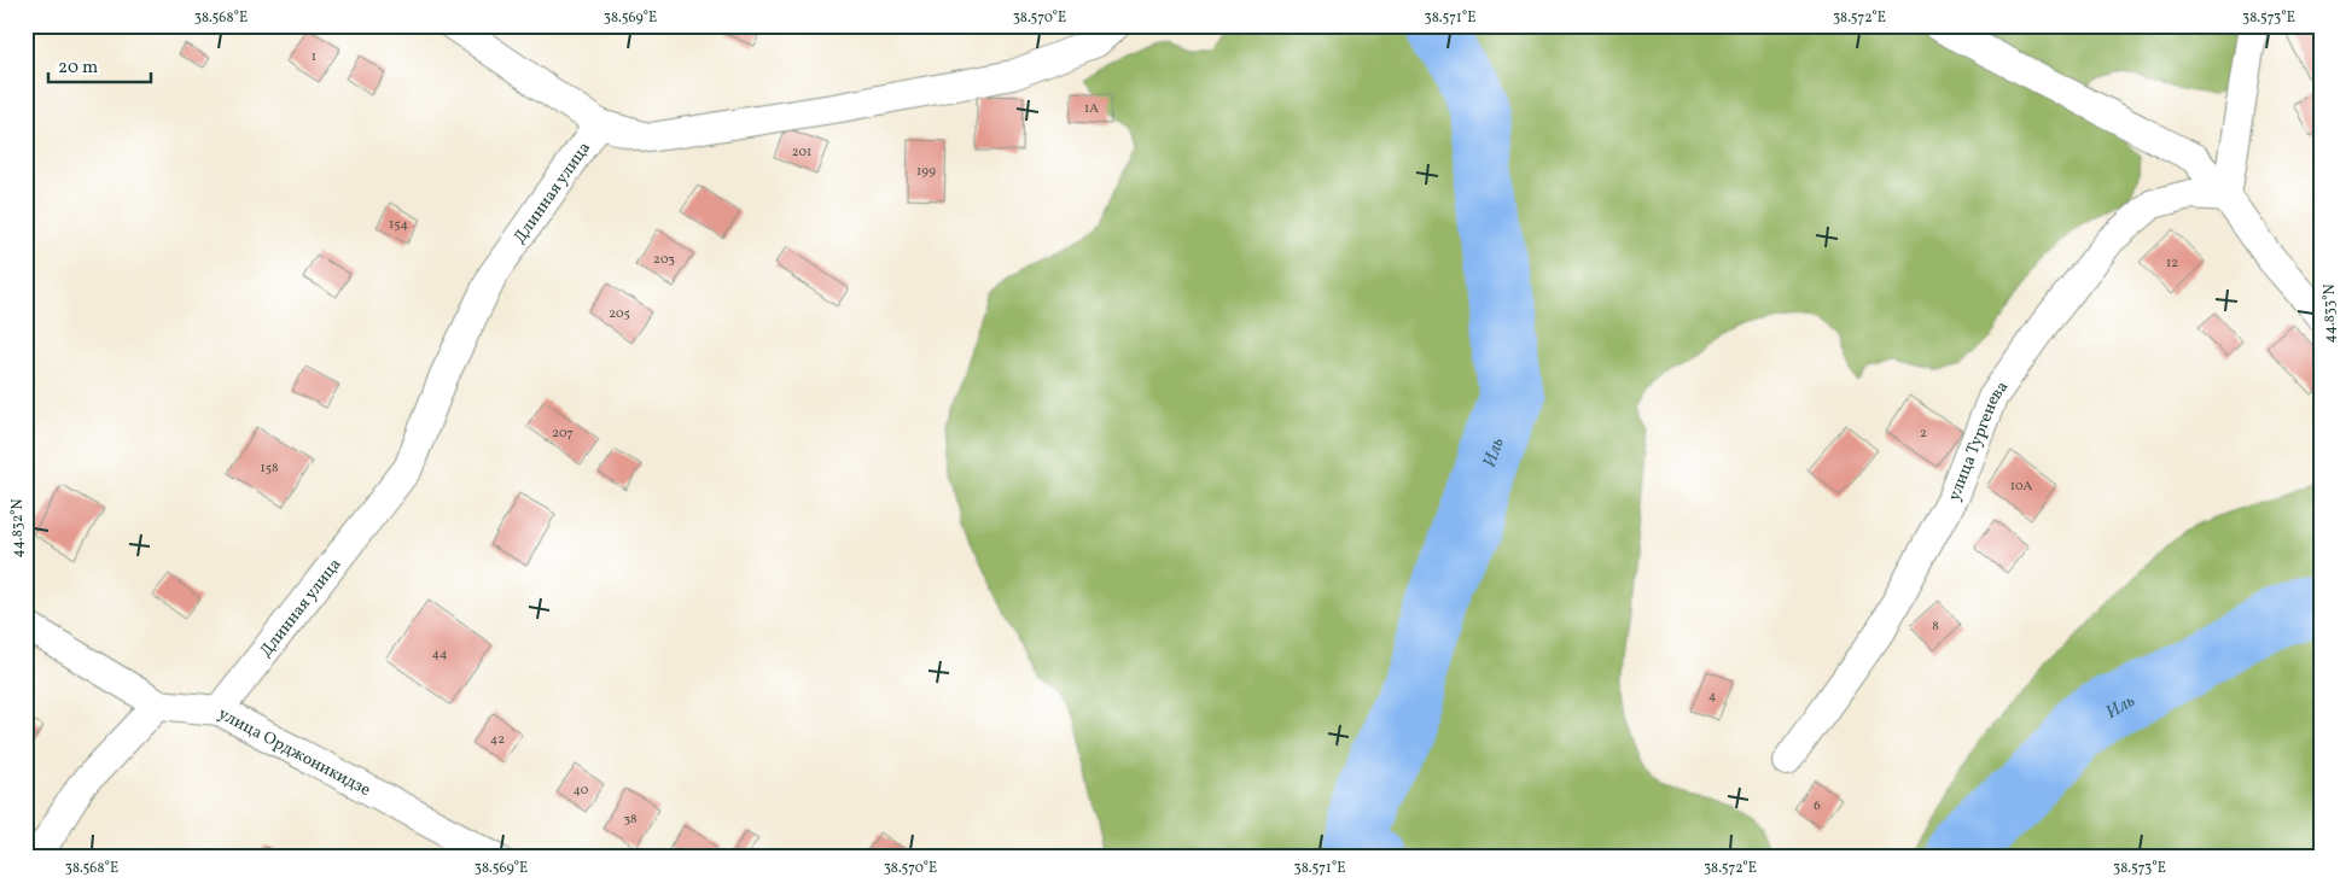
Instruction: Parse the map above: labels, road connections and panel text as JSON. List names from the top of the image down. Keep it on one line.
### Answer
{"streets":{"street":["Длинная улица","улица Тургенева","улица Орджоникидзе"]},"crossings":[["Длинная улица","улица Орджоникидзе"]],"water":["Иль"],"house_numbers":["1","1А","201","199","154","203","12","205","207","2","158","10А","8","44","4","42","40","6","38"],"scale_bar":"20 m","coordinates":["38.568°E","38.569°E","38.570°E","38.571°E","38.572°E","38.573°E","44.833°N","44.832°N"]}
